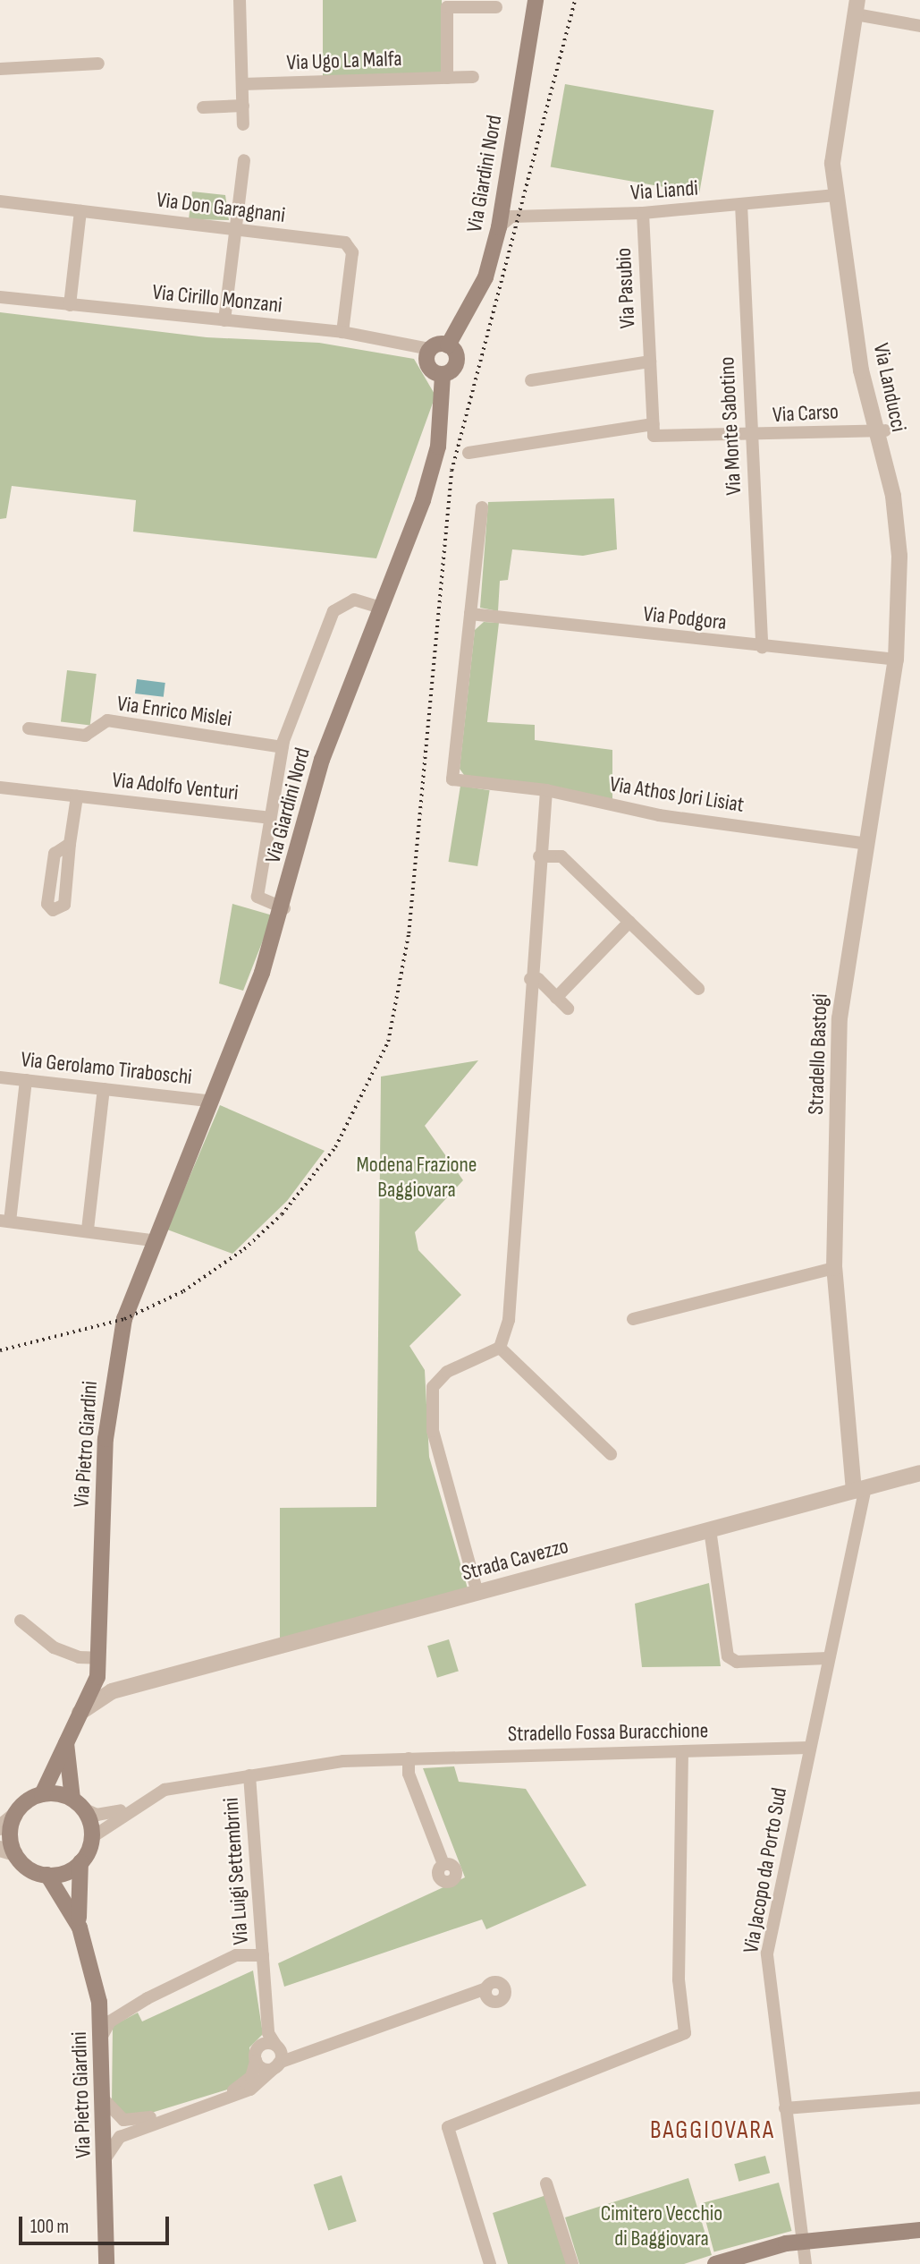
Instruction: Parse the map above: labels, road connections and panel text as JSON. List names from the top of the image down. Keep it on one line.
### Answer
{"streets":{"main road":["Via Giardini Nord","Via Pietro Giardini"],"street":["Via Ugo La Malfa","Via Liandi","Via Don Garagnani","Via Pasubio","Via Cirillo Monzani","Via Landucci","Via Carso","Via Monte Sabotino","Via Podgora","Via Enrico Mislei","Via Adolfo Venturi","Via Athos Jori Lisiat","Stradello Bastogi","Via Gerolamo Tiraboschi","Strada Cavezzo","Stradello Fossa Buracchione","Via Jacopo da Porto Sud","Via Luigi Settembrini"]},"crossings":[["Via Giardini Nord","Via Liandi"],["Via Giardini Nord","Via Gerolamo Tiraboschi"],["Via Giardini Nord","Via Pietro Giardini"],["Via Liandi","Via Pasubio"],["Via Liandi","Via Landucci"],["Via Liandi","Via Monte Sabotino"],["Via Don Garagnani","Via Cirillo Monzani"],["Via Pasubio","Via Carso"],["Via Landucci","Via Carso"],["Via Landucci","Via Podgora"],["Via Landucci","Via Athos Jori Lisiat"],["Via Landucci","Stradello Bastogi"],["Via Carso","Via Monte Sabotino"],["Via Monte Sabotino","Via Podgora"],["Via Podgora","Via Athos Jori Lisiat"],["Via Athos Jori Lisiat","Stradello Bastogi"],["Stradello Bastogi","Strada Cavezzo"],["Stradello Bastogi","Via Jacopo da Porto Sud"],["Via Pietro Giardini","Strada Cavezzo"],["Strada Cavezzo","Via Jacopo da Porto Sud"],["Stradello Fossa Buracchione","Via Jacopo da Porto Sud"],["Stradello Fossa Buracchione","Via Luigi Settembrini"]],"districts":["BAGGIOVARA"],"parks":["Modena Frazione Baggiovara","Cimitero Vecchio di Baggiovara"],"scale_bar":"100 m"}
